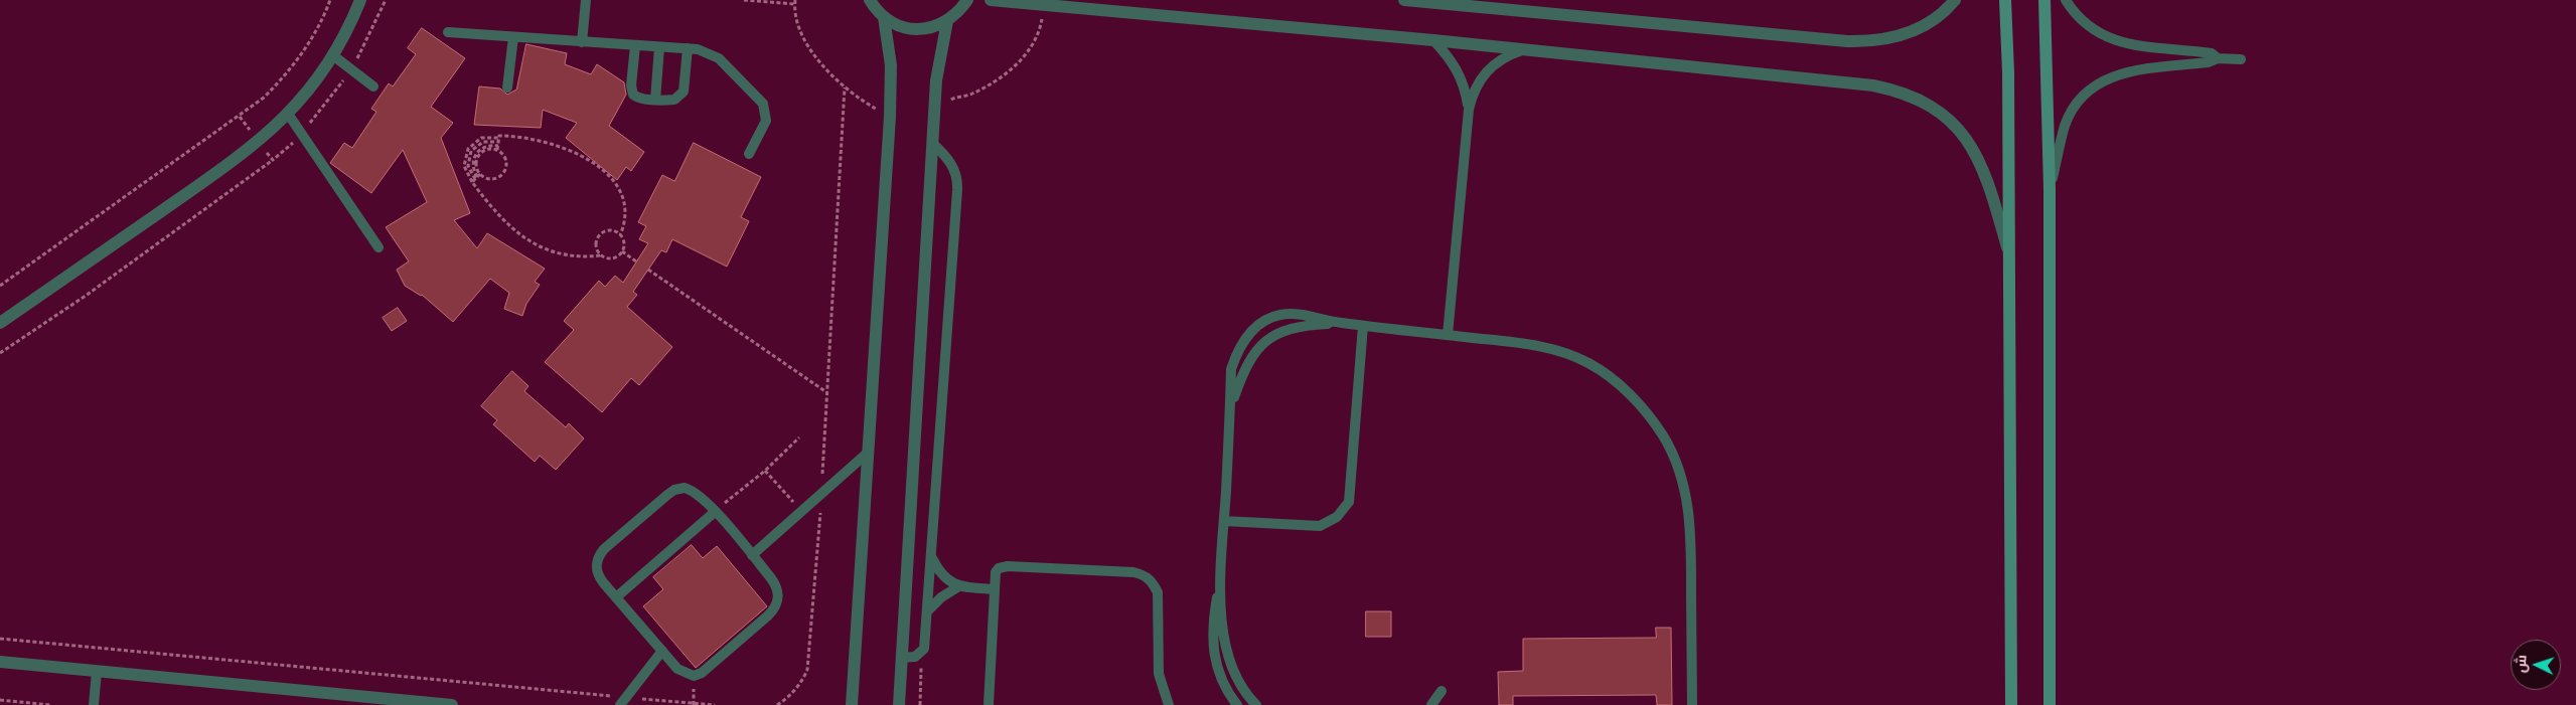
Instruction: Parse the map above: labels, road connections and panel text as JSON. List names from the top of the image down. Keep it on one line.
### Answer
{"north":"left"}
